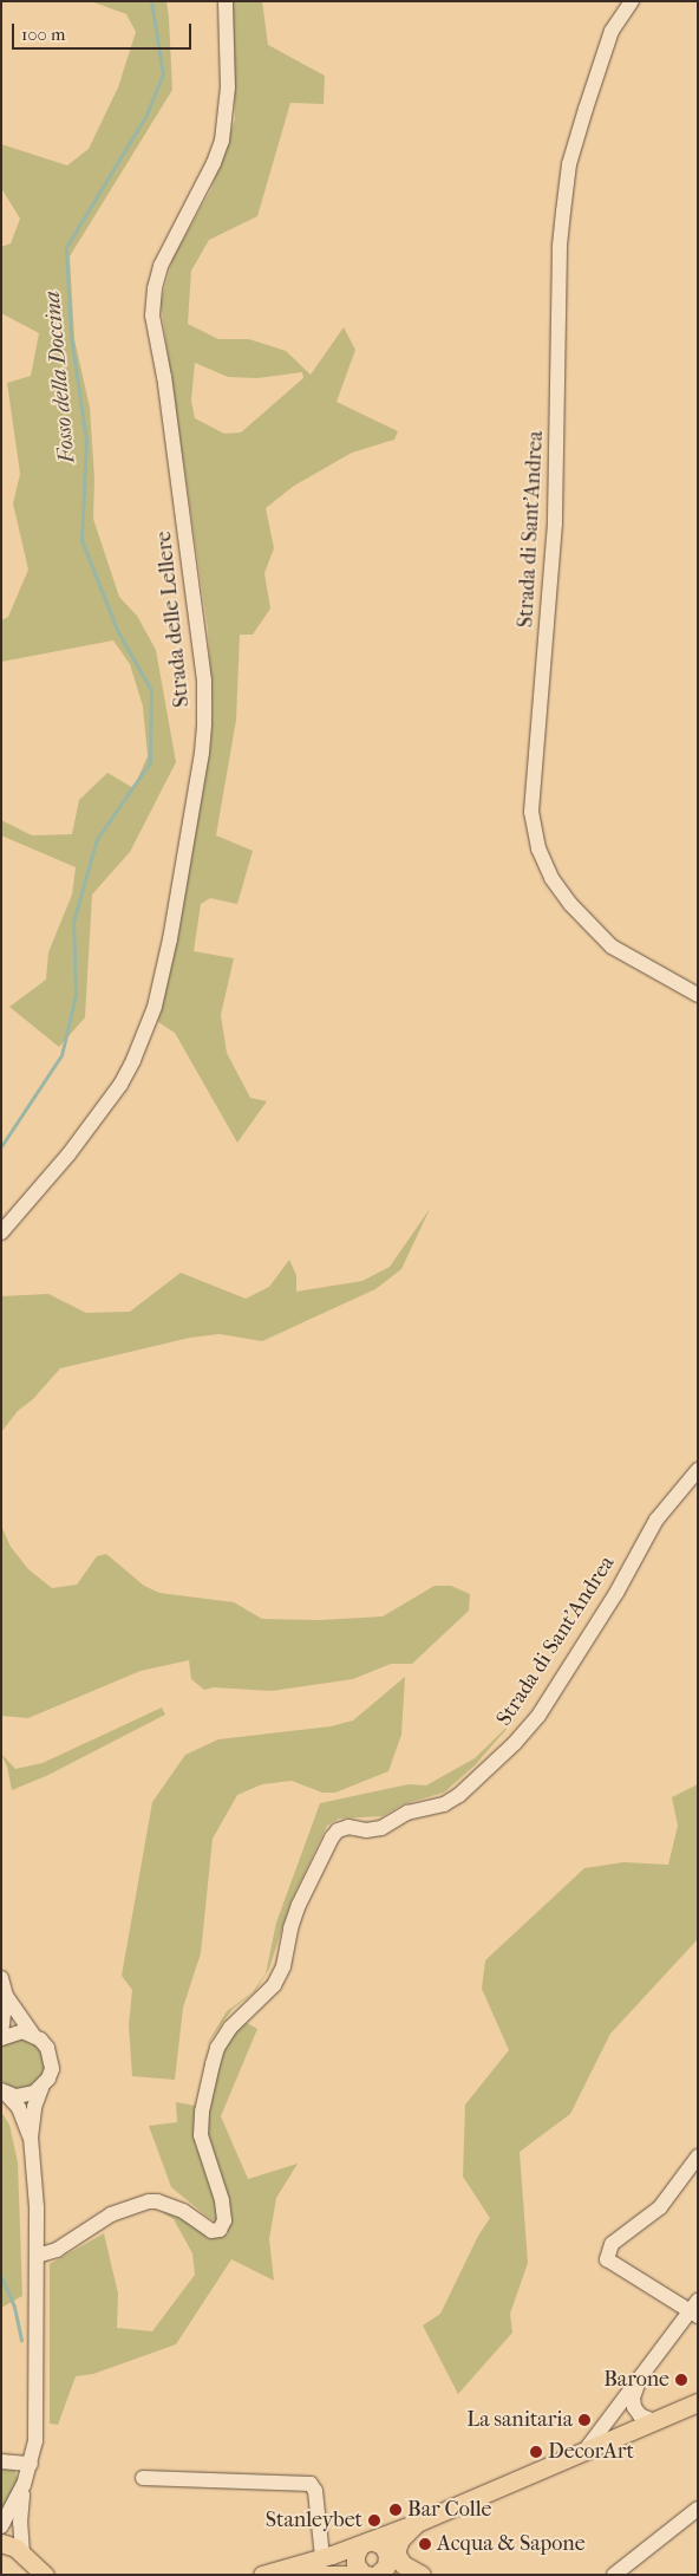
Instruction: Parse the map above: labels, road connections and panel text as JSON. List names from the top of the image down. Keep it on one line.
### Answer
{"streets":{"street":["Strada di Sant'Andrea","Strada delle Lellere"]},"water":["Fosso della Doccina"],"places":["Barone","La sanitaria","DecorArt","Bar Colle","Stanleybet","Acqua & Sapone"],"scale_bar":"100 m"}
